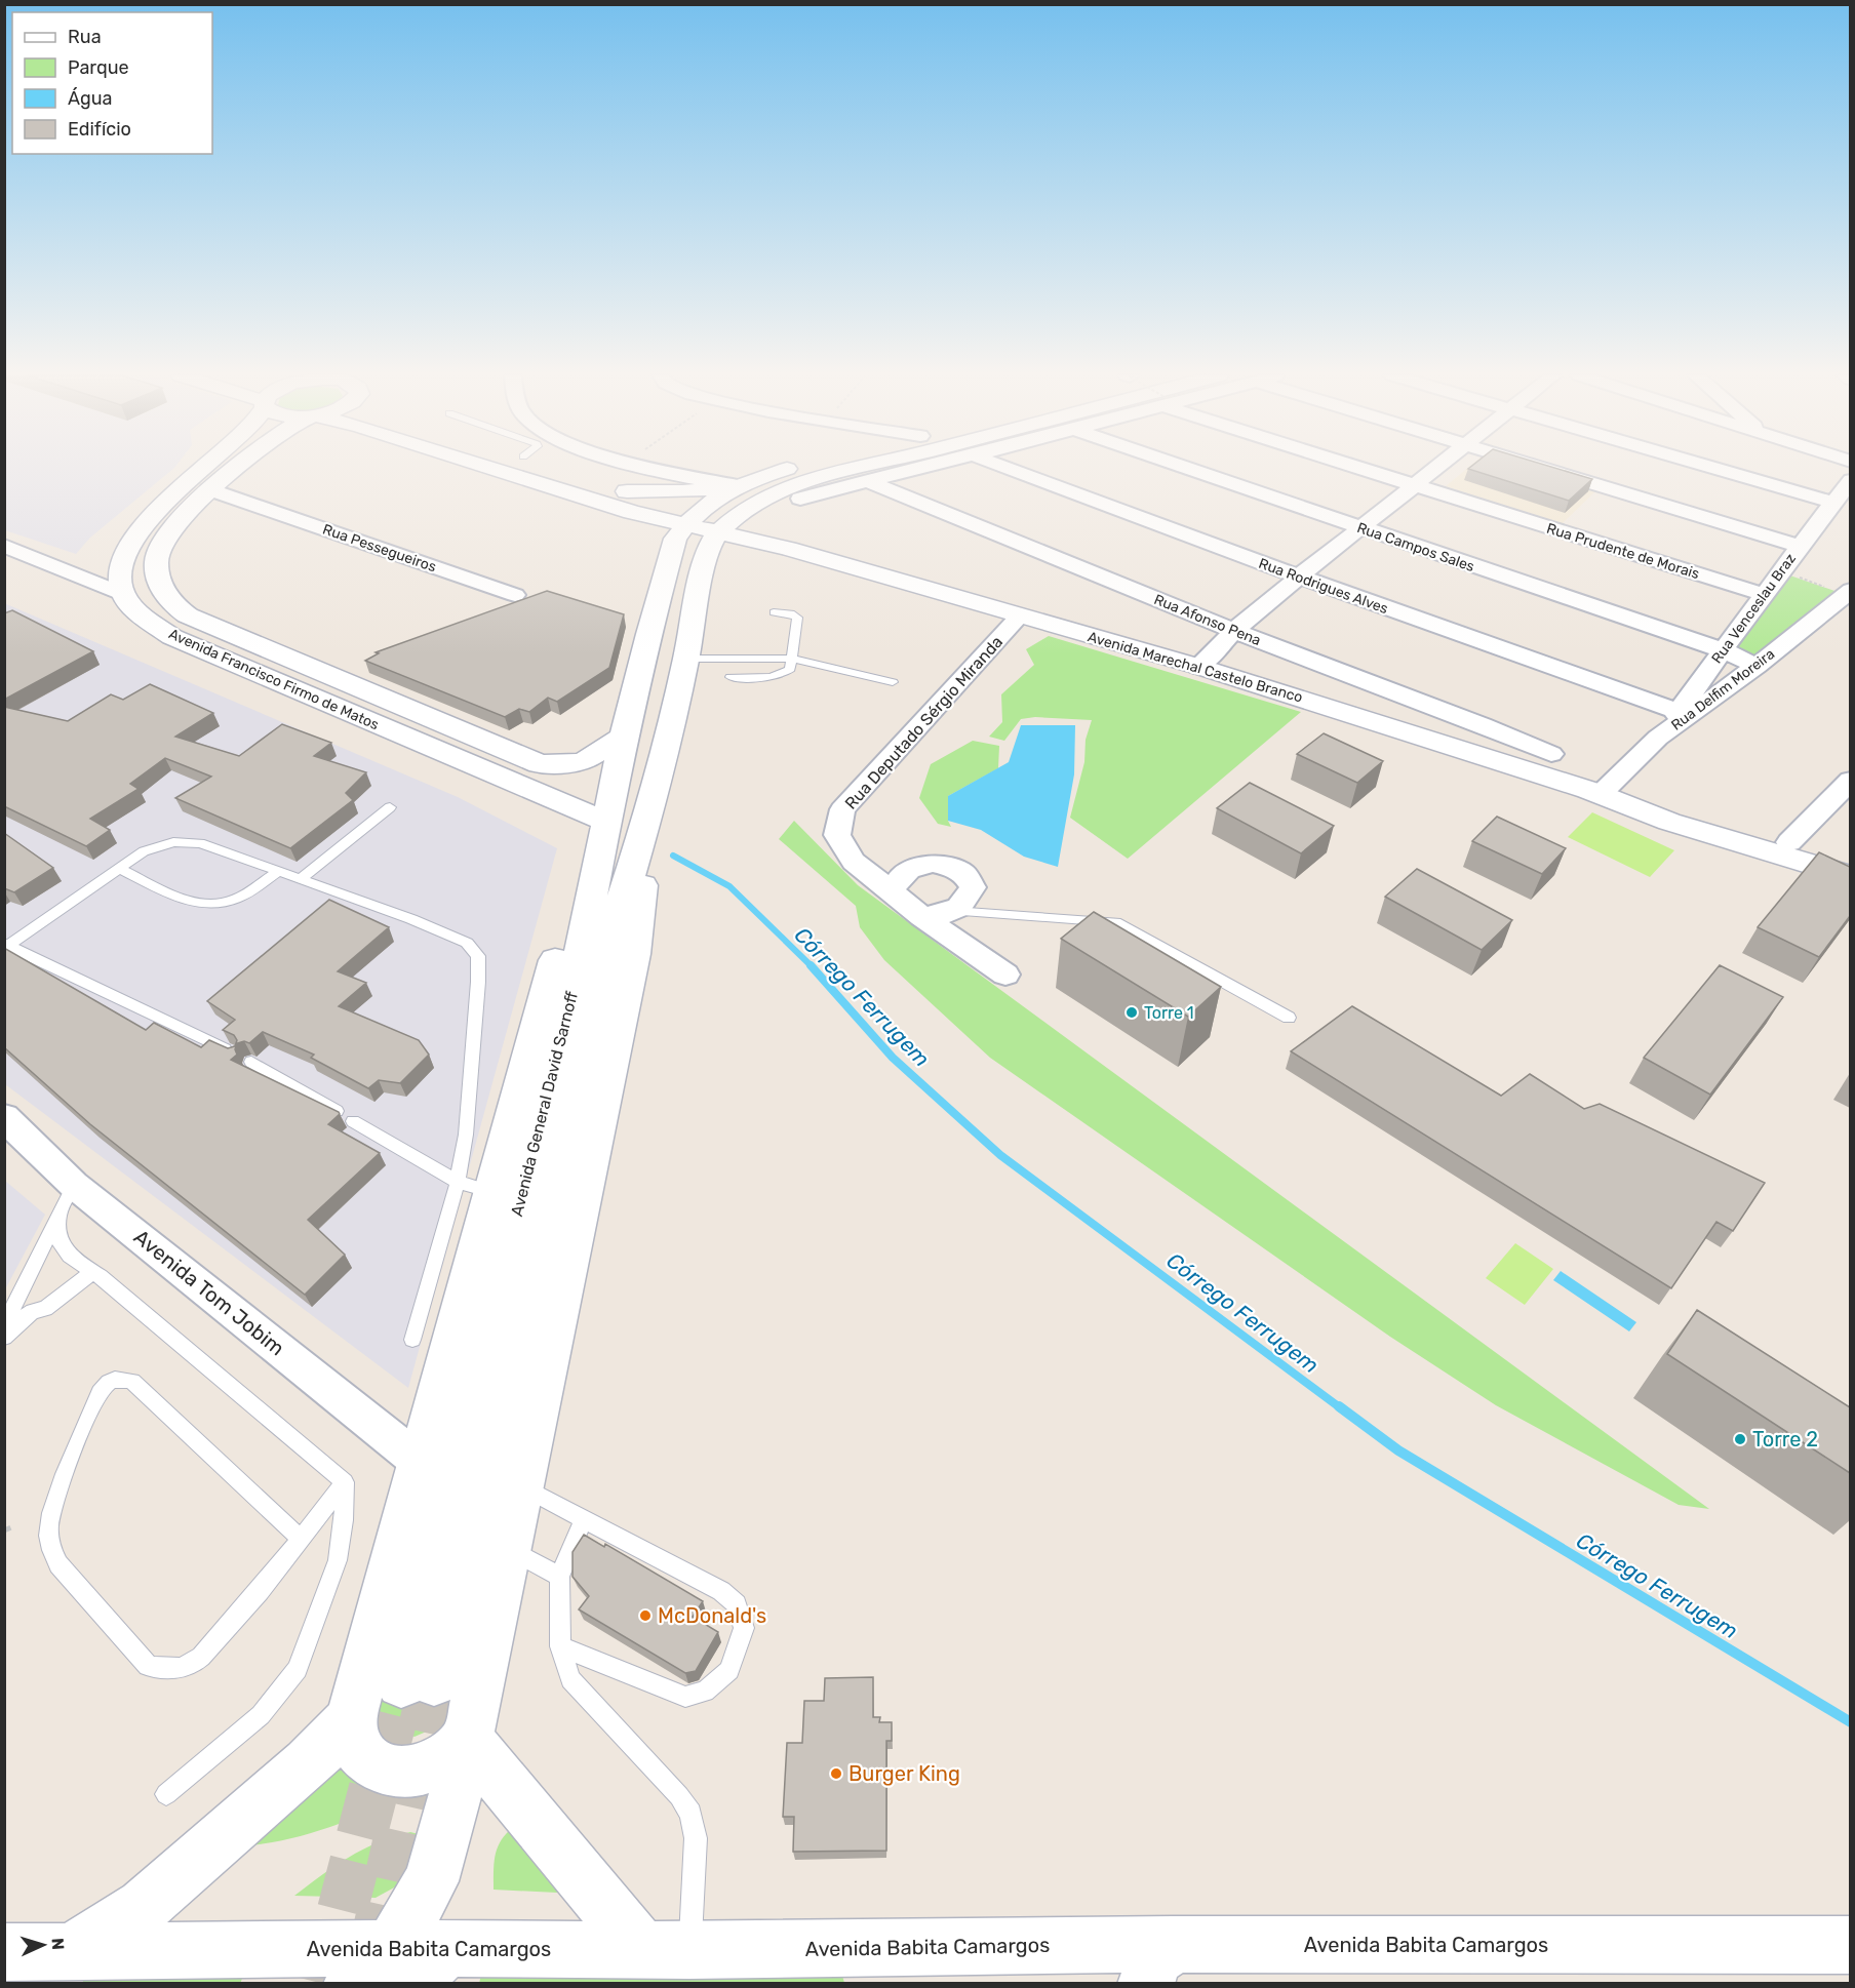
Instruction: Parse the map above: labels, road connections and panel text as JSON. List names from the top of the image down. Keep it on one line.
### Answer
{"streets":{"main road":["Avenida Marechal Castelo Branco","Avenida Francisco Firmo de Matos","Avenida General David Sarnoff","Avenida Babita Camargos"],"street":["Rua Campos Sales","Rua Pessegueiros","Rua Prudente de Morais","Rua Rodrigues Alves","Rua Venceslau Braz","Rua Afonso Pena","Rua Delfim Moreira","Rua Deputado Sérgio Miranda","Avenida Tom Jobim"]},"crossings":[["Rua Campos Sales","Rua Venceslau Braz"],["Rua Campos Sales","Rua Delfim Moreira"],["Rua Pessegueiros","Avenida Francisco Firmo de Matos"],["Rua Prudente de Morais","Rua Venceslau Braz"],["Rua Rodrigues Alves","Rua Venceslau Braz"],["Rua Venceslau Braz","Rua Delfim Moreira"],["Avenida Marechal Castelo Branco","Rua Delfim Moreira"],["Avenida Marechal Castelo Branco","Rua Deputado Sérgio Miranda"],["Avenida Marechal Castelo Branco","Avenida General David Sarnoff"],["Avenida Francisco Firmo de Matos","Avenida General David Sarnoff"]],"water":["Córrego Ferrugem"],"places":["Torre 1","Torre 2","McDonald's","Burger King"],"legend":["Rua","Parque","Água","Edifício"],"north":"right"}
